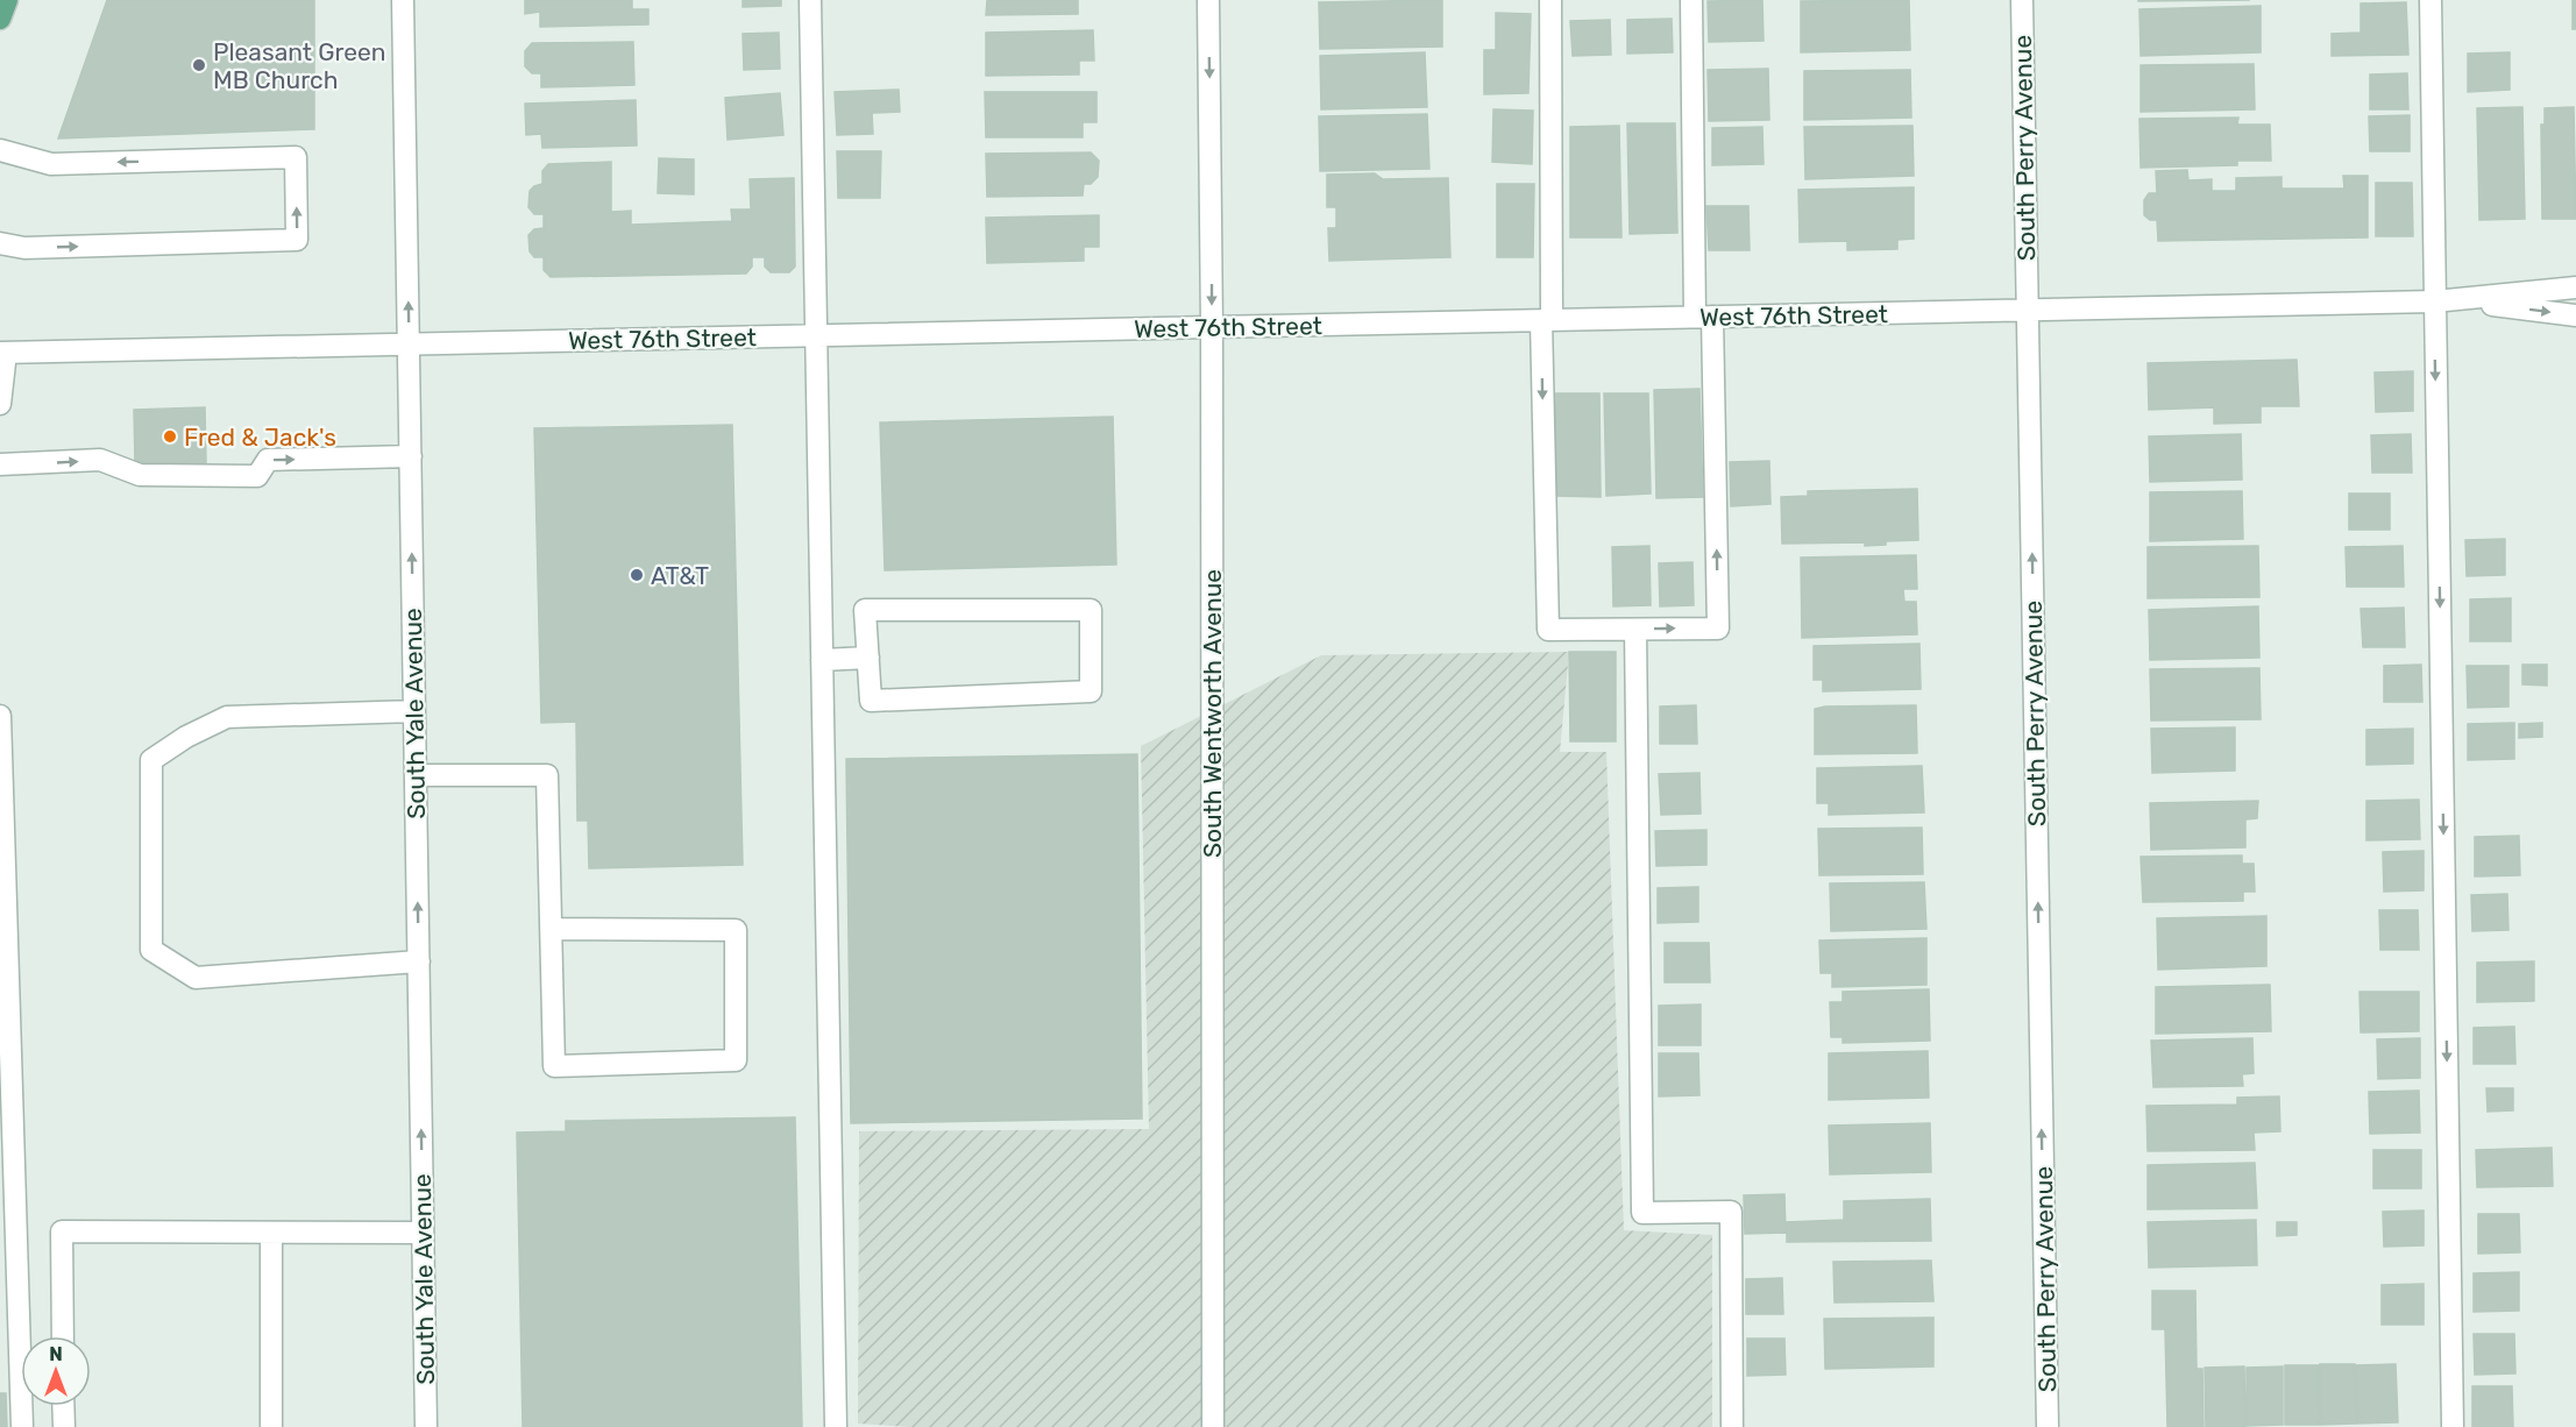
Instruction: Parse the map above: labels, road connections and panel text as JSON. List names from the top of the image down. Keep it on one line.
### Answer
{"streets":{"street":["South Perry Avenue","West 76th Street","South Yale Avenue","South Wentworth Avenue"]},"crossings":[["South Perry Avenue","West 76th Street"],["West 76th Street","South Yale Avenue"],["West 76th Street","South Wentworth Avenue"]],"one_way":["South Perry Avenue","South Yale Avenue"],"places":["Pleasant Green MB Church","Fred & Jack's","AT&T"],"north":"top"}
